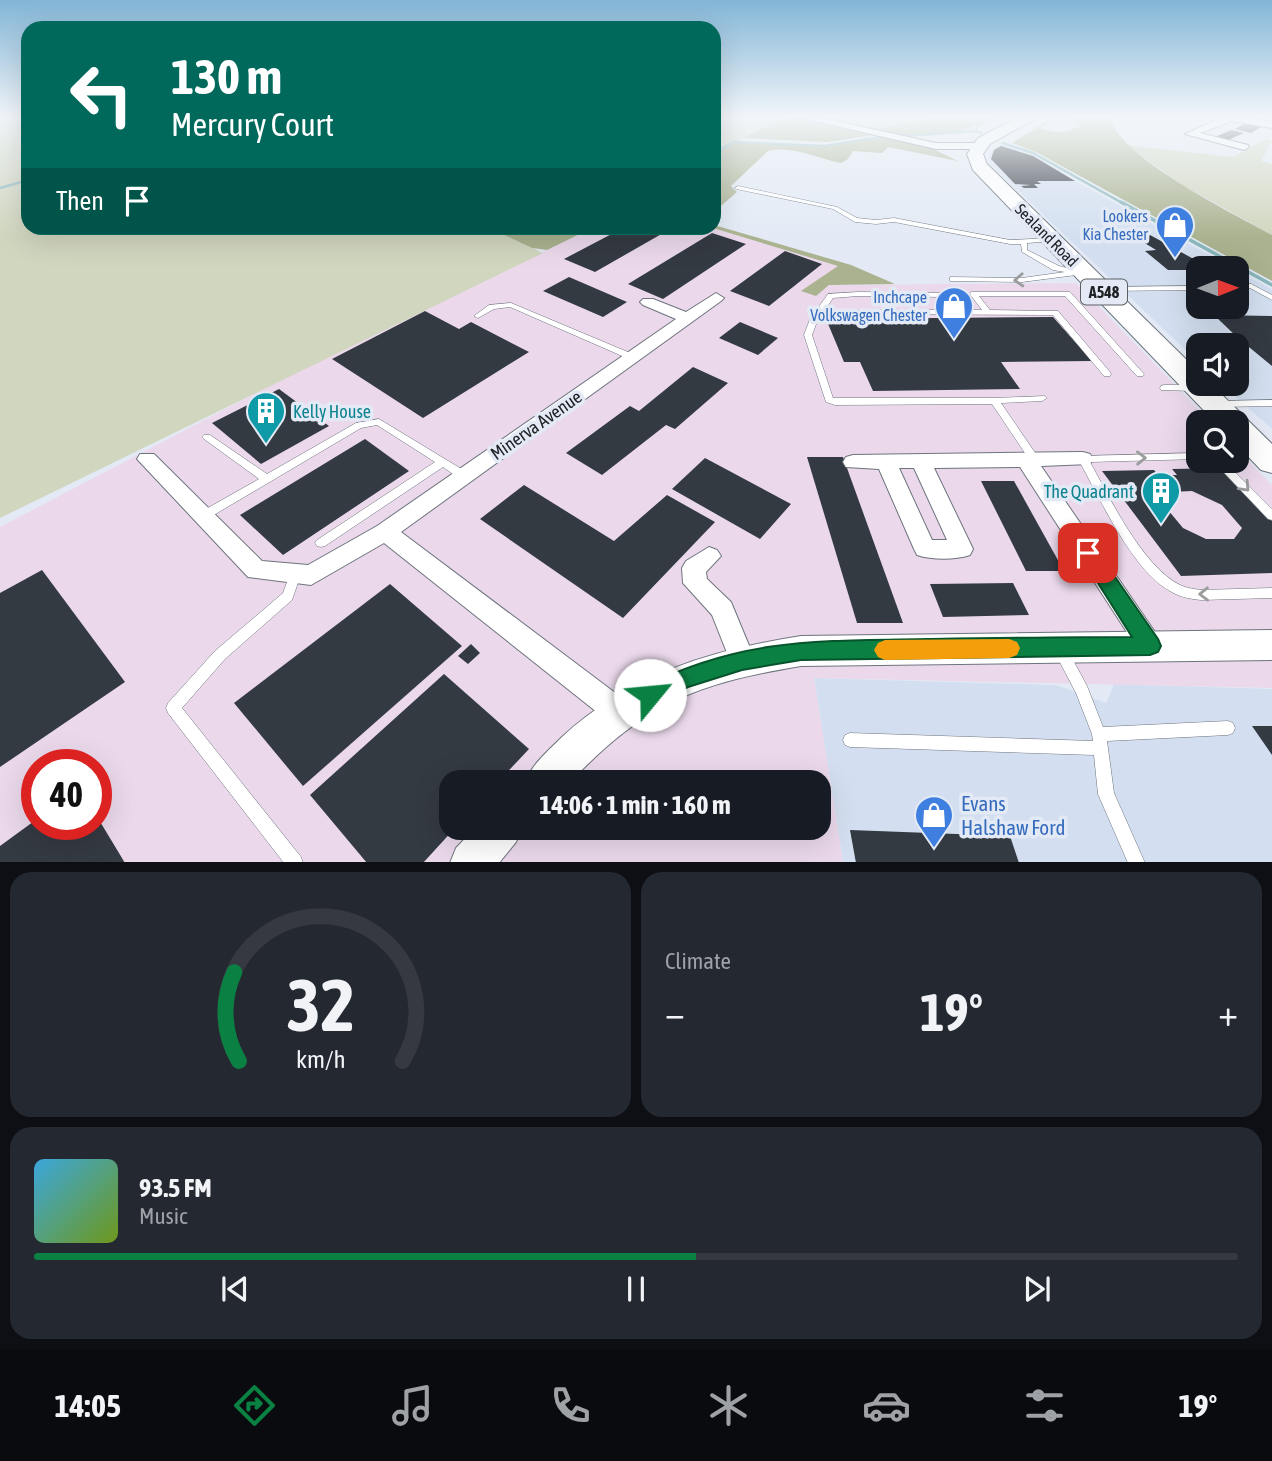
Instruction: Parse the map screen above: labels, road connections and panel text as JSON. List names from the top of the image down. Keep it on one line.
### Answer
{"streets":{"main road":["Sealand Road","A548"],"street":["Minerva Avenue"]},"places":{"shop":["Lookers Kia Chester","Inchcape Volkswagen Chester","Evans Halshaw Ford"],"building":["Kelly House","The Quadrant"]},"north":"right","page":{"turn":["130 m","Mercury Court"],"then":"Then","limit":"40","trip":"14:06 · 1 min · 160 m","tile":"Climate","heat":["−","19°","+"],"song":["93.5 FM","Music"],"tabs":["14:05","19°"],"gauge":["32","km/h"]}}
